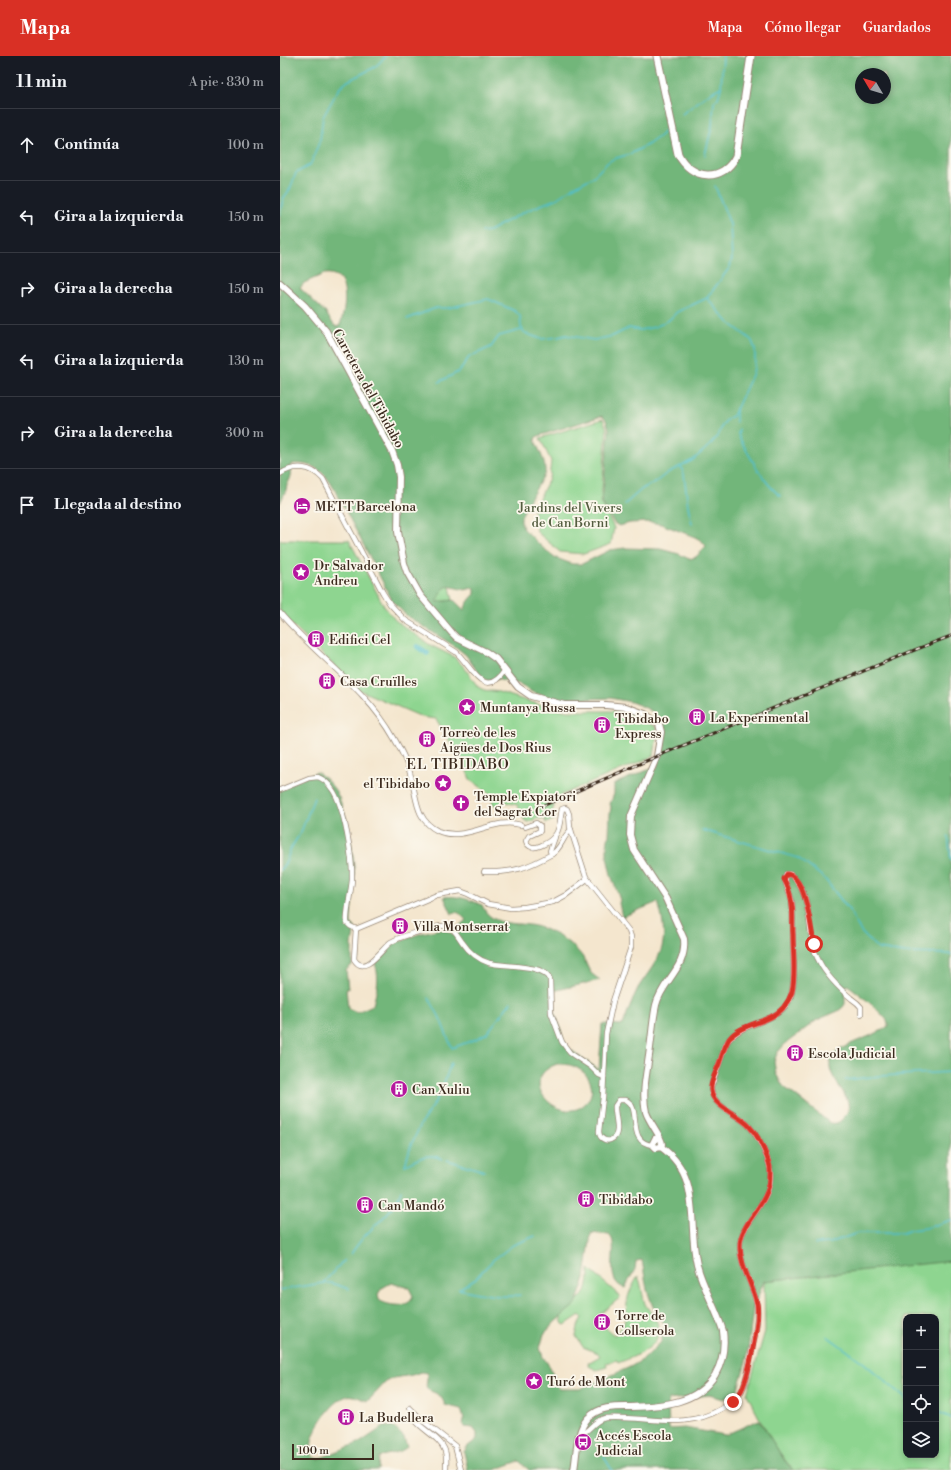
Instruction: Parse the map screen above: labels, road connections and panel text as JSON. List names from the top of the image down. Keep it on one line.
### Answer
{"streets":{"street":["Carretera del Tibidabo"]},"districts":["EL TIBIDABO"],"parks":["Jardins del Vivers de Can Borni"],"places":{"hotel":["METT Barcelona"],"place":["Dr Salvador Andreu","Muntanya Russa","el Tibidabo","Turó de Mont"],"building":["Edifici Cel","Casa Cruïlles","La Experimental","Tibidabo Express","Torreò de les Aigües de Dos Rius","Villa Montserrat","Escola Judicial","Can Xuliu","Tibidabo","Can Mandó","Torre de Collserola","La Budellera"],"church":["Temple Expiatori del Sagrat Cor"],"bus stop":["Accés Escola Judicial"]},"scale_bar":"100 m","north":"top left","page":{"header":"Mapa","nav":["Mapa","Cómo llegar","Guardados"],"heading":["11 min","A pie · 830 m"],"list":[["Continúa","100 m"],["Gira a la izquierda","150 m"],["Gira a la derecha","150 m"],["Gira a la izquierda","130 m"],["Gira a la derecha","300 m"],"Llegada al destino"],"map_buttons":["+","−"],"scale":"100 m"}}
